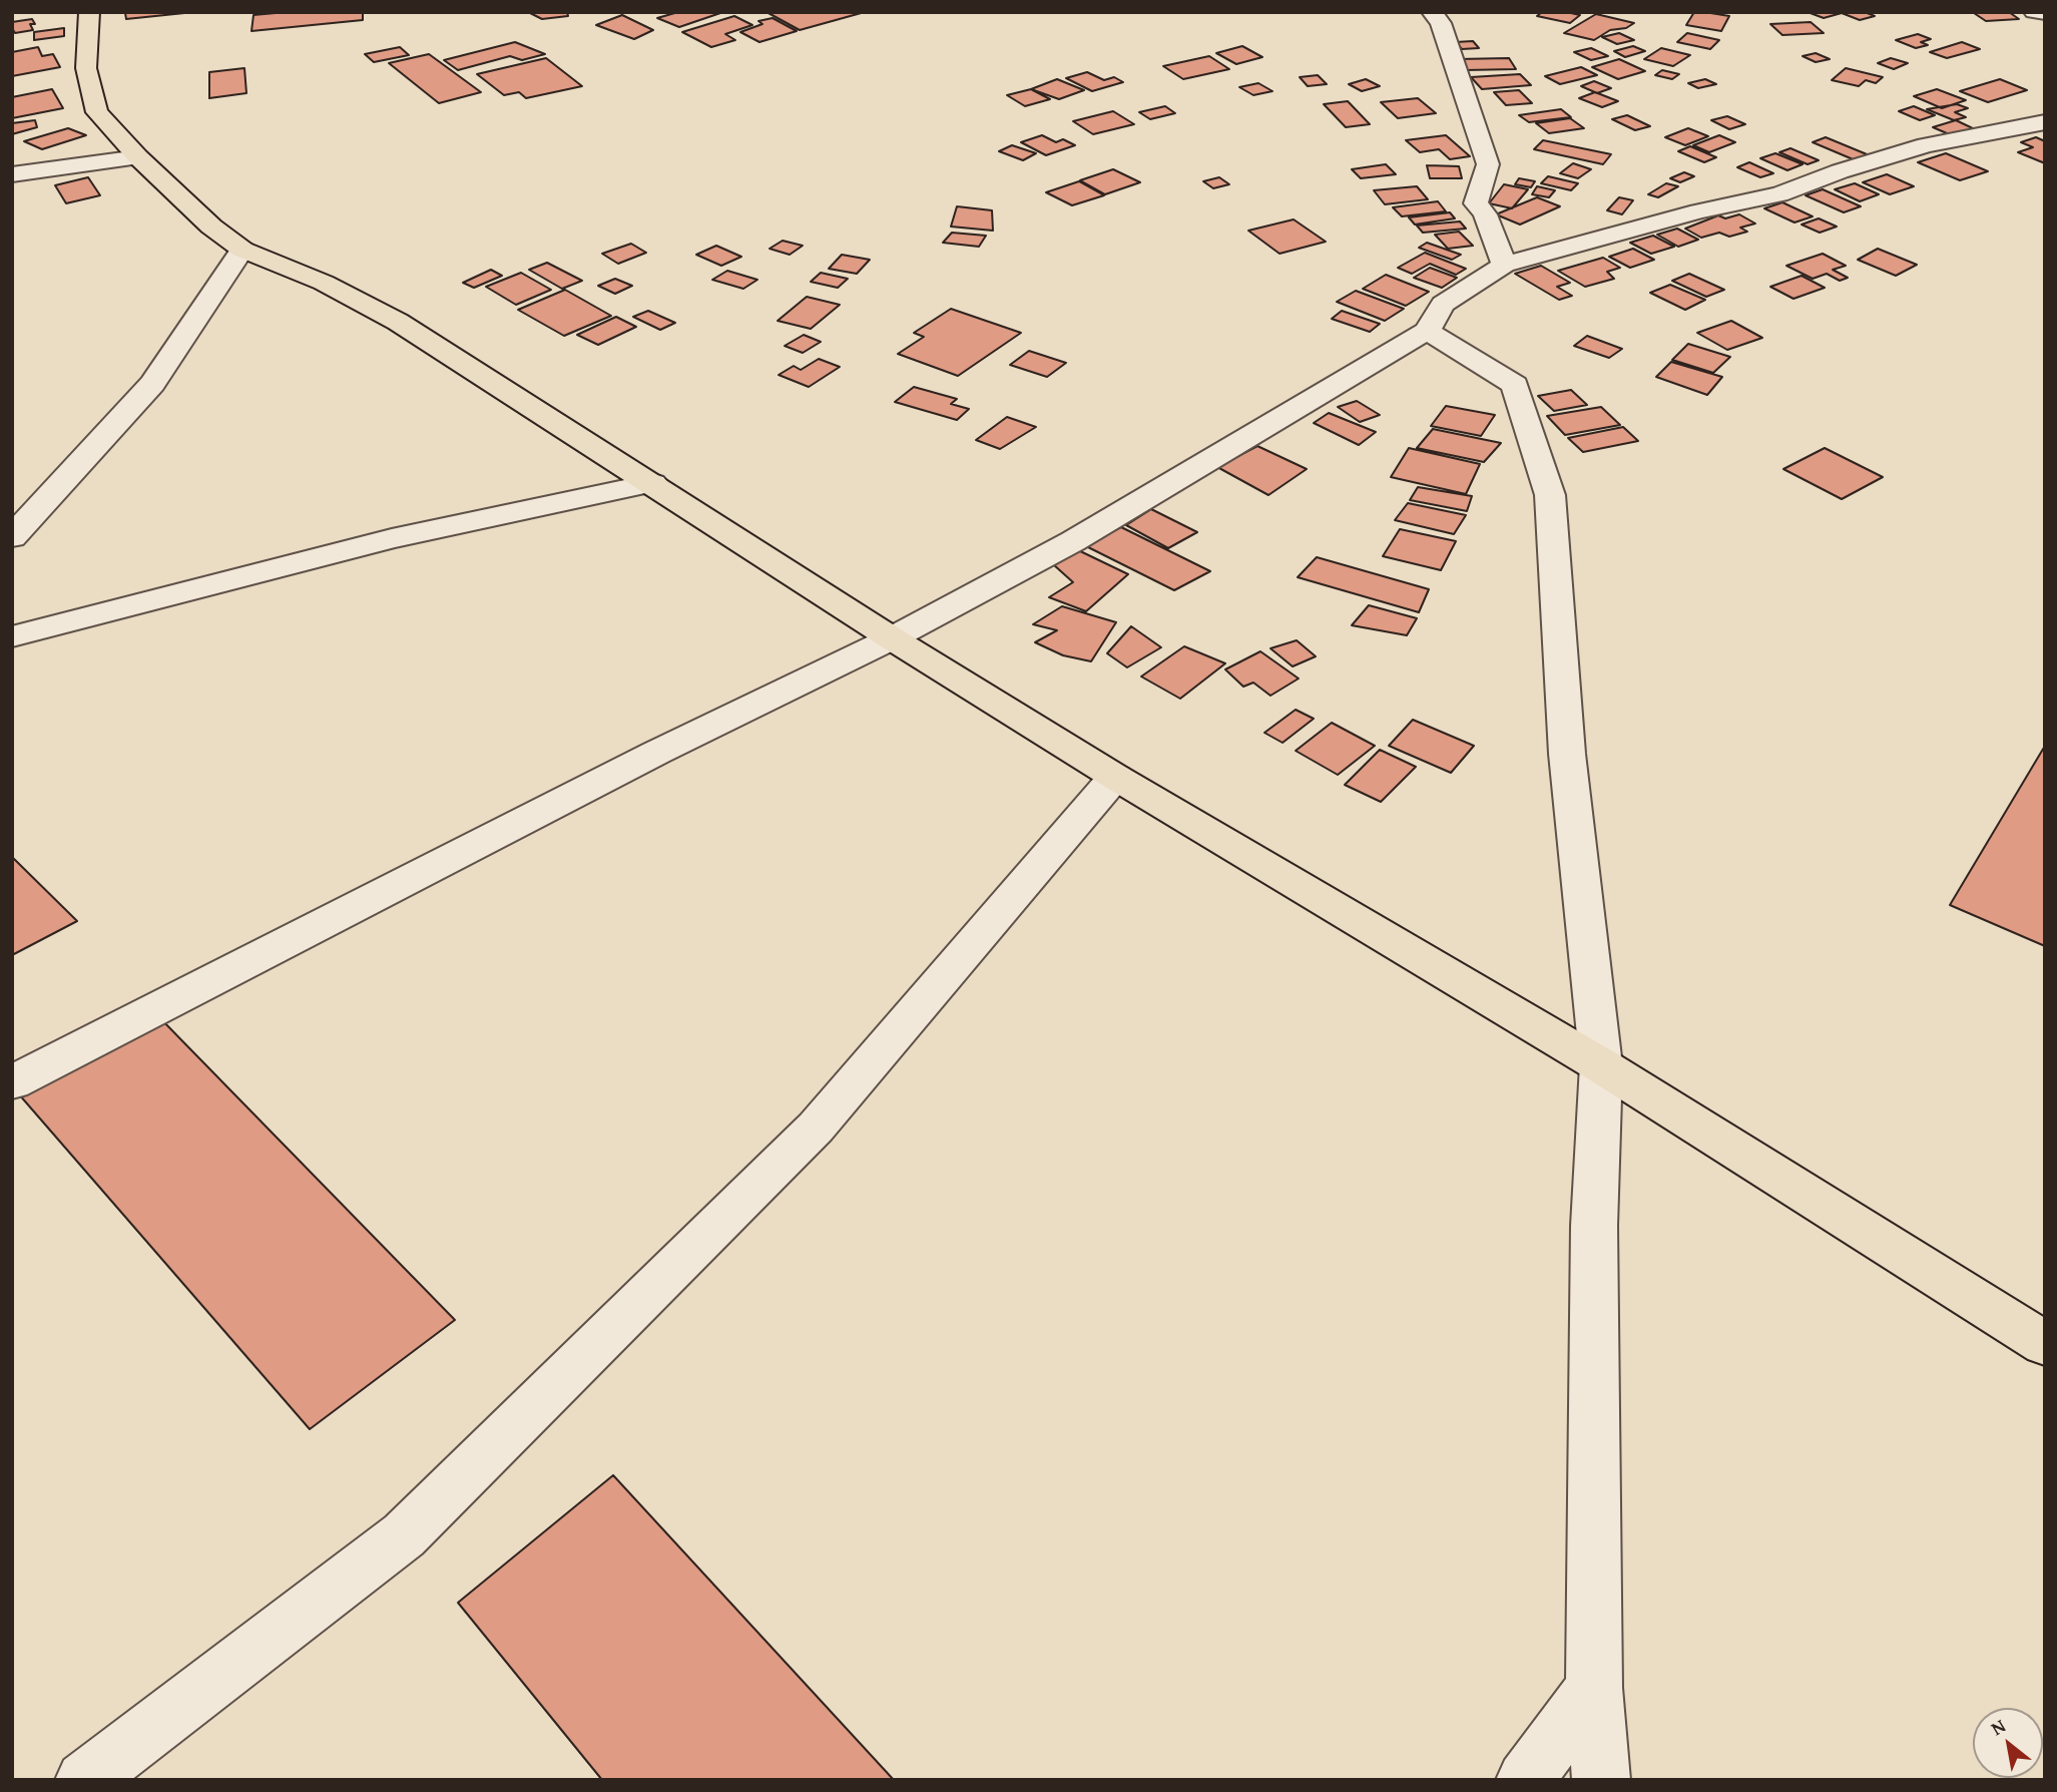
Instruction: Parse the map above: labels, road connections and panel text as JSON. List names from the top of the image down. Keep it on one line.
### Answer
{"north":"top left"}
